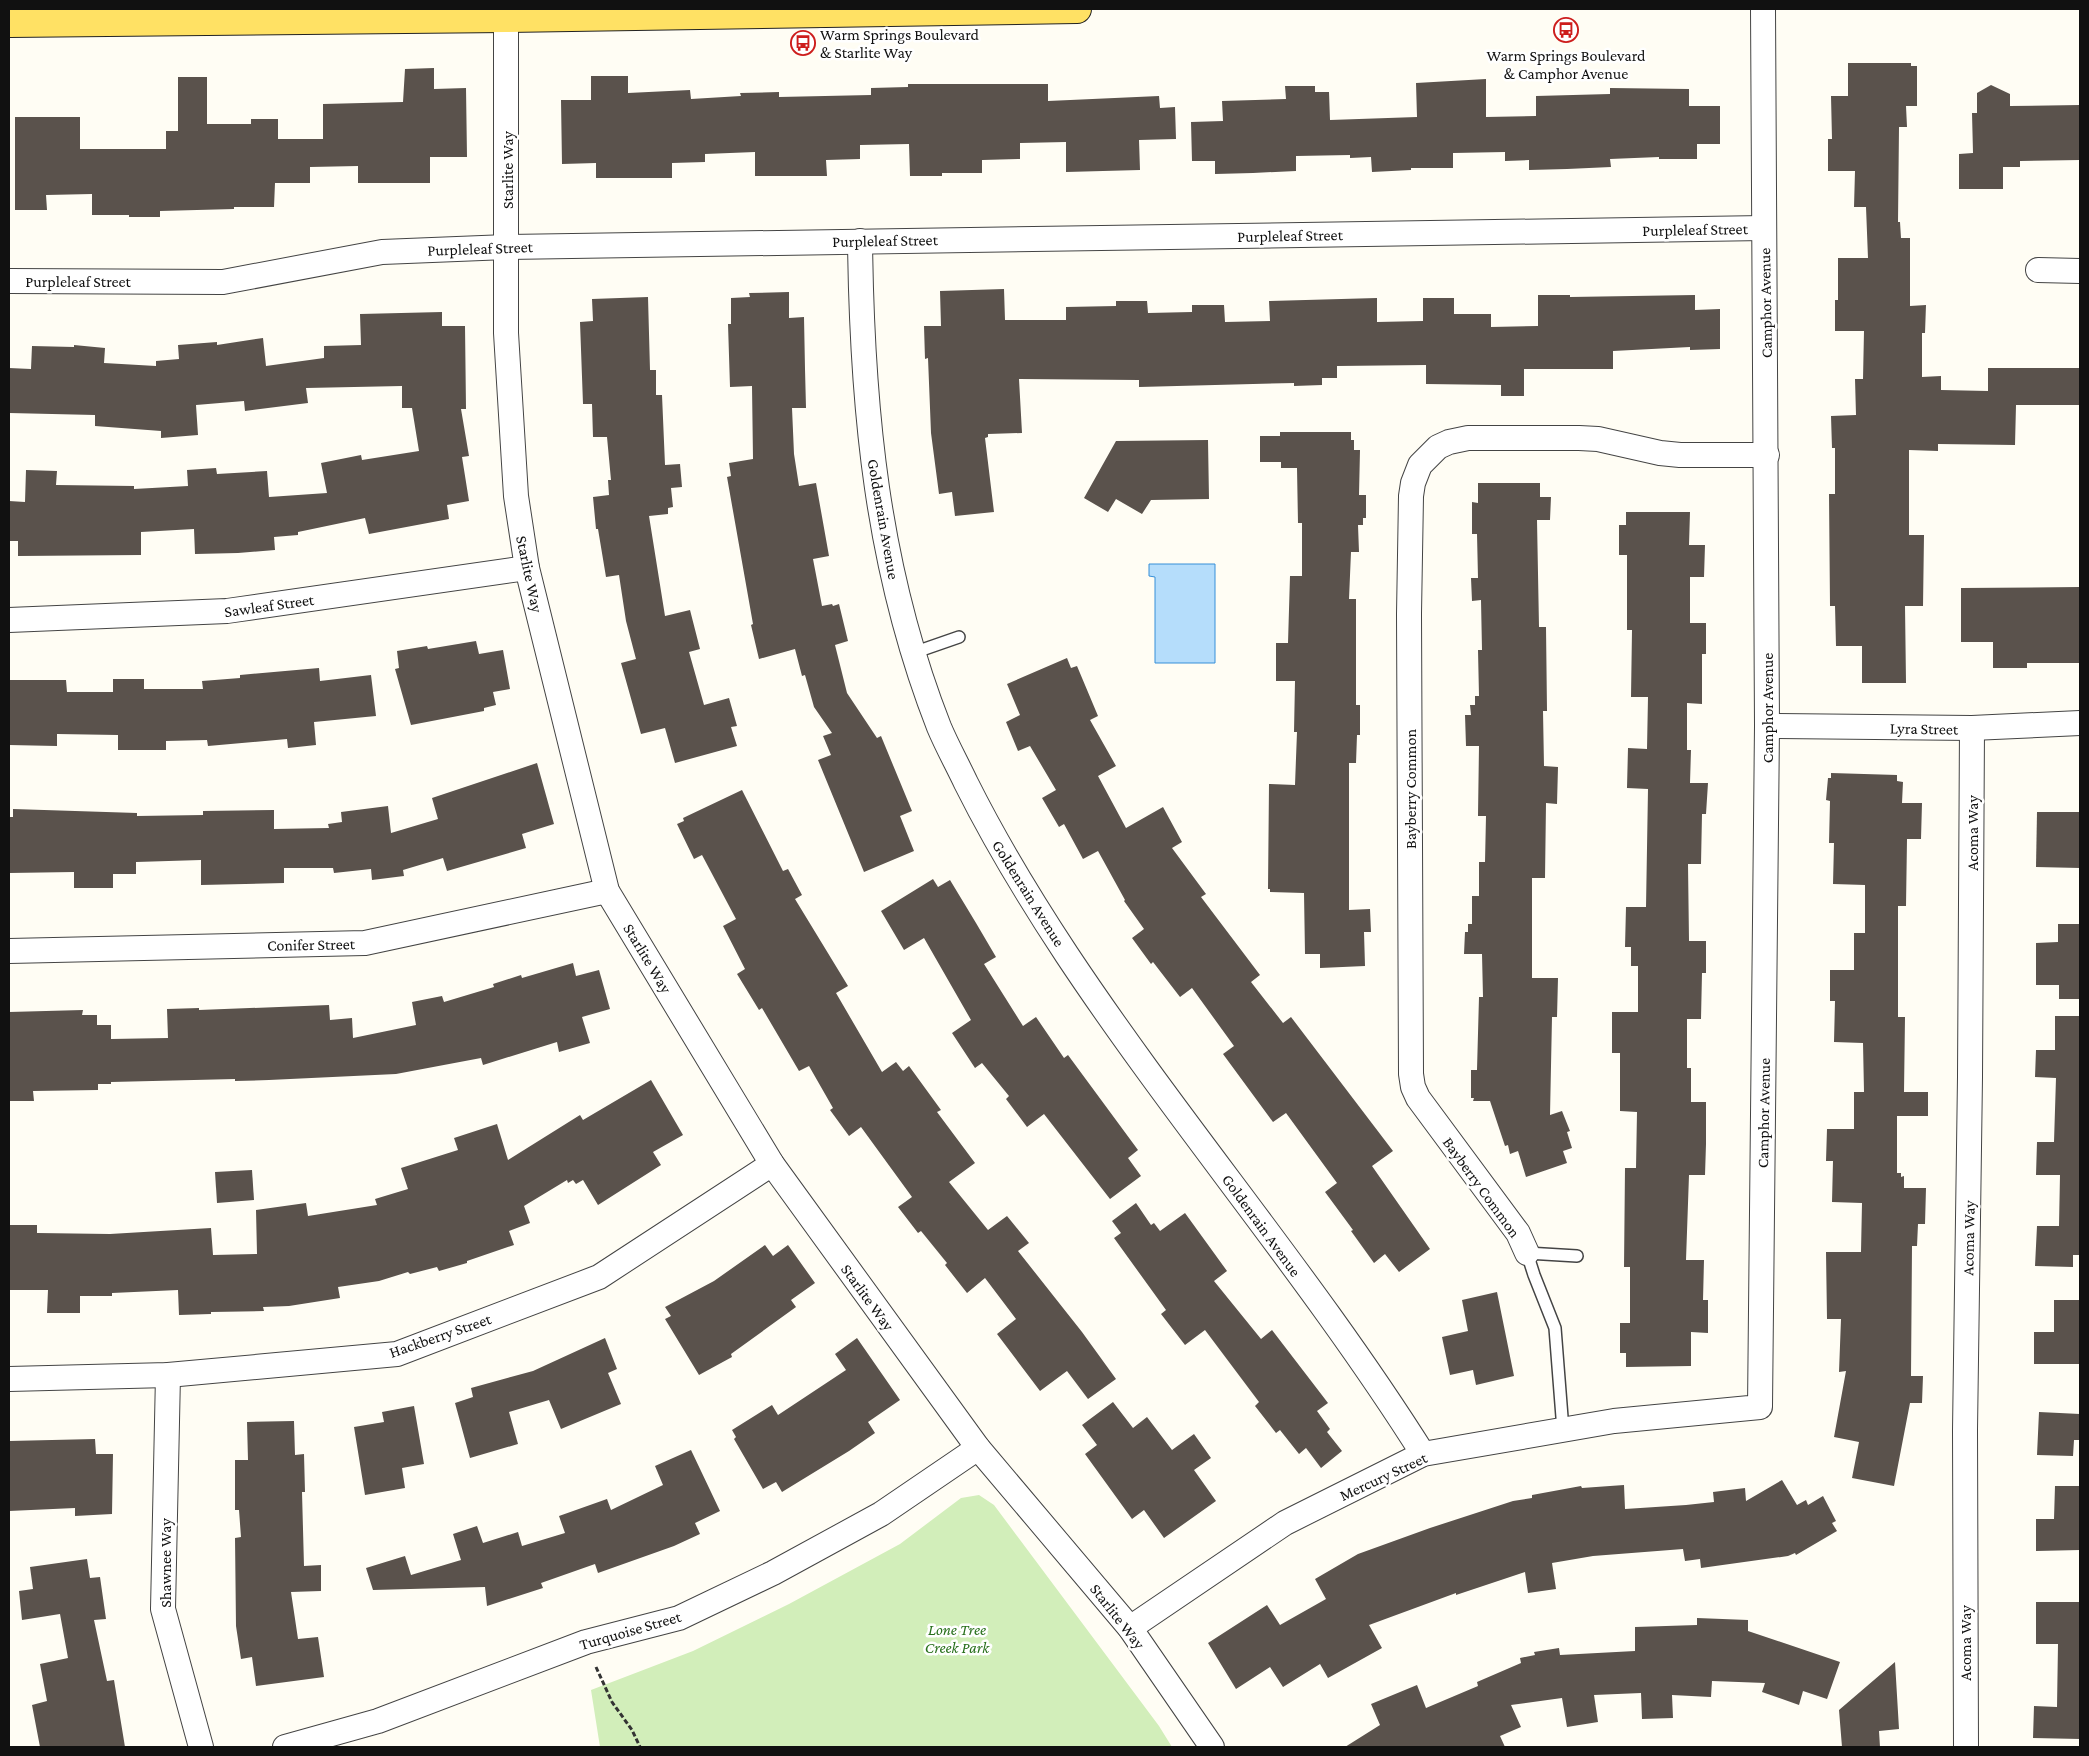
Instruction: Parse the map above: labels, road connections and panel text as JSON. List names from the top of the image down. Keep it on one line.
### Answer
{"streets":{"street":["Starlite Way","Purpleleaf Street","Camphor Avenue","Goldenrain Avenue","Sawleaf Street","Lyra Street","Bayberry Common","Acoma Way","Conifer Street","Hackberry Street","Mercury Street","Shawnee Way","Turquoise Street"]},"crossings":[["Starlite Way","Purpleleaf Street"],["Starlite Way","Sawleaf Street"],["Starlite Way","Conifer Street"],["Starlite Way","Hackberry Street"],["Starlite Way","Mercury Street"],["Starlite Way","Turquoise Street"],["Purpleleaf Street","Camphor Avenue"],["Purpleleaf Street","Goldenrain Avenue"],["Camphor Avenue","Lyra Street"],["Camphor Avenue","Bayberry Common"],["Camphor Avenue","Mercury Street"],["Goldenrain Avenue","Mercury Street"],["Lyra Street","Acoma Way"],["Bayberry Common","Mercury Street"],["Hackberry Street","Shawnee Way"]],"parks":["Lone Tree Creek Park"],"places":{"bus stop":["Warm Springs Boulevard & Camphor Avenue","Warm Springs Boulevard & Starlite Way"]}}
